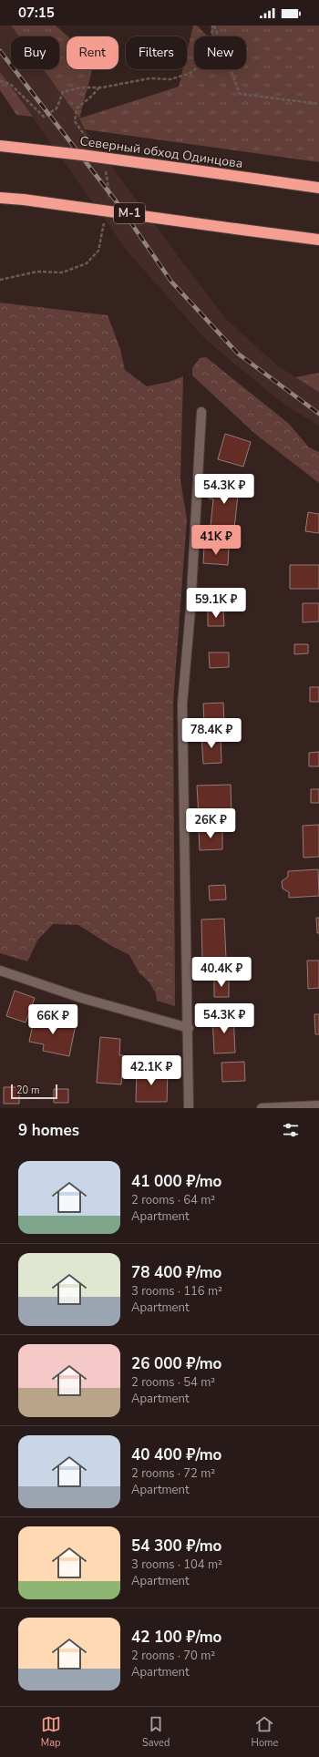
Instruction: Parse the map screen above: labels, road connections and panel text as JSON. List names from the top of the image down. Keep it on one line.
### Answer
{"streets":{"highway":["Северный обход Одинцова","М-1"]},"scale_bar":"20 m","page":{"status":"07:15","chip":["Buy","Rent","Filters","New"],"price":["54.3K ₽","41K ₽","59.1K ₽","78.4K ₽","26K ₽","40.4K ₽","54.3K ₽","66K ₽","42.1K ₽"],"scale":"20 m","heading":"9 homes","list":[{"name":"41 000 ₽/mo","note":"2 rooms · 64 m² · Apartment"},{"name":"78 400 ₽/mo","note":"3 rooms · 116 m² · Apartment"},{"name":"26 000 ₽/mo","note":"2 rooms · 54 m² · Apartment"},{"name":"40 400 ₽/mo","note":"2 rooms · 72 m² · Apartment"},{"name":"54 300 ₽/mo","note":"3 rooms · 104 m² · Apartment"},{"name":"42 100 ₽/mo","note":"2 rooms · 70 m² · Apartment"}],"tabs":["Map","Saved","Home"]}}
